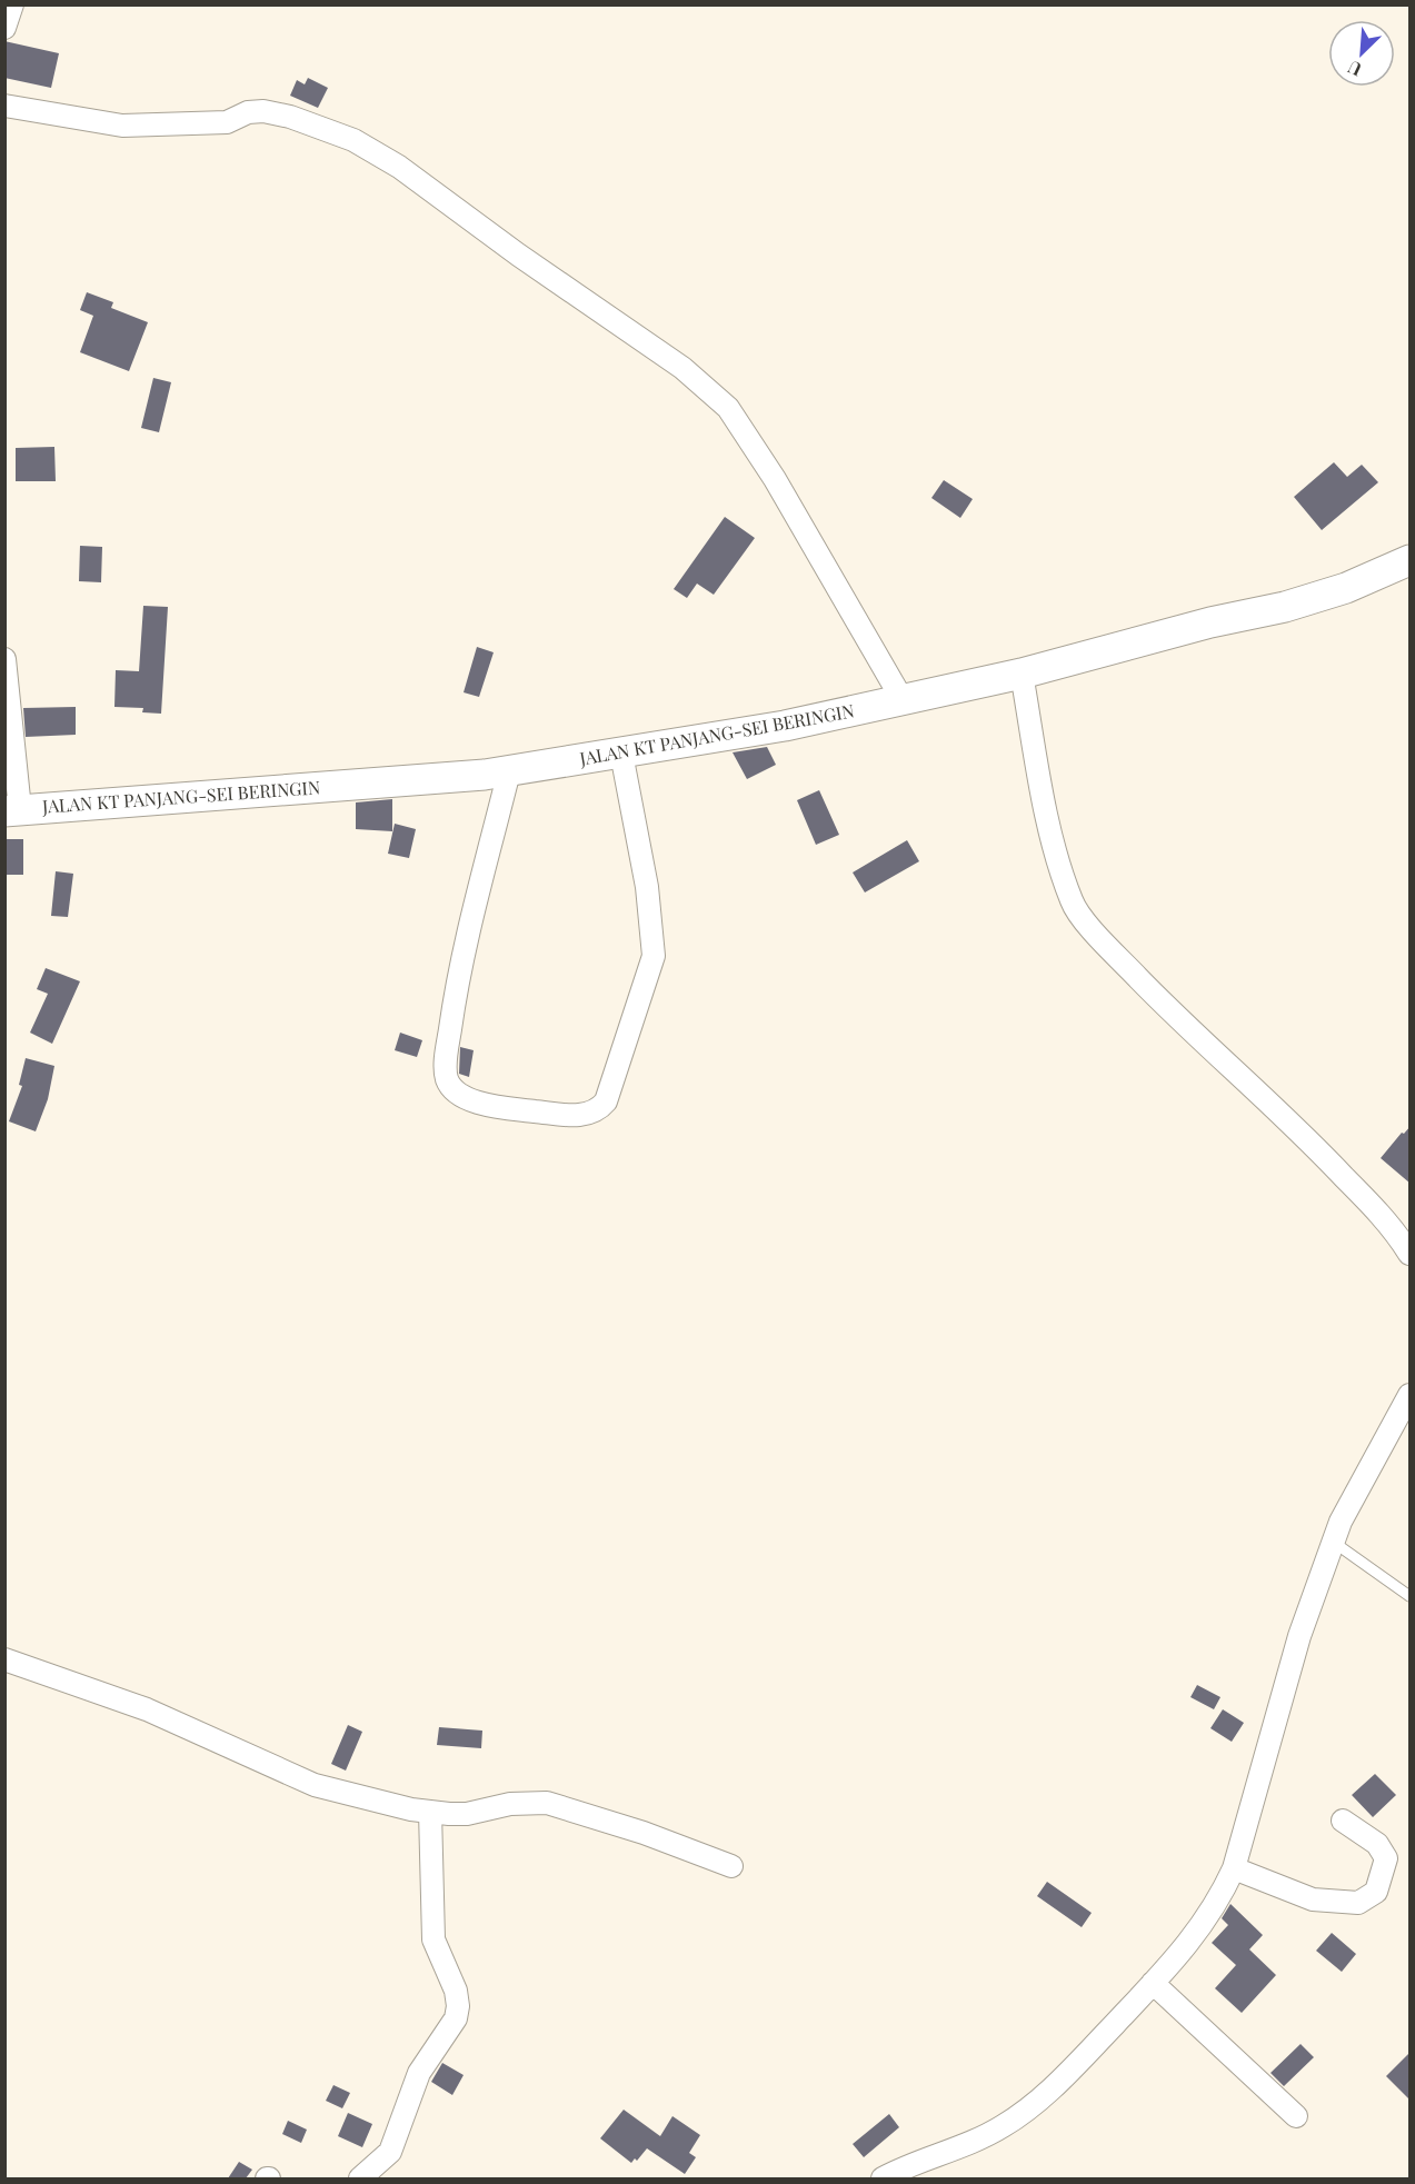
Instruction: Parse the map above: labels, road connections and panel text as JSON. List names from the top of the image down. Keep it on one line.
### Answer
{"streets":{"street":["JALAN KT PANJANG-SEI BERINGIN"]},"north":"bottom left"}
